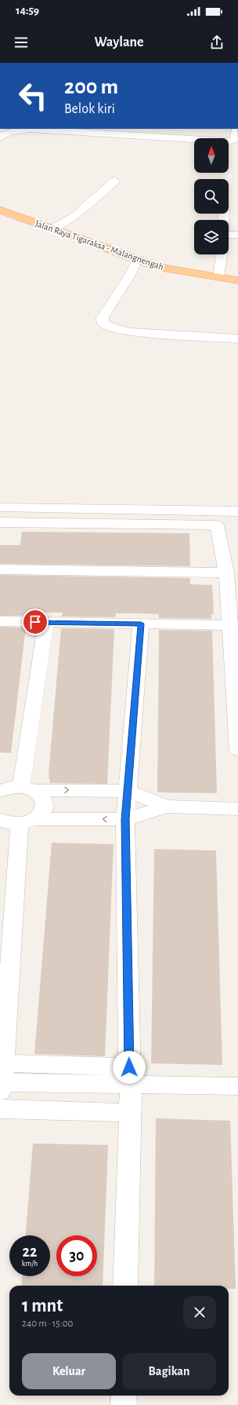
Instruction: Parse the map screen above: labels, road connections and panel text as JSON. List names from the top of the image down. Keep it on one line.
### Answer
{"streets":{"main road":["Jalan Raya Tigaraksa - Malangnengah"]},"north":"top","page":{"status":"14:59","header":"Waylane","turn":["200 m","Belok kiri"],"speed":"22 km/h","limit":"30","heading":["1 mnt","240 m · 15:00"],"buttons":["Keluar","Bagikan"]}}
